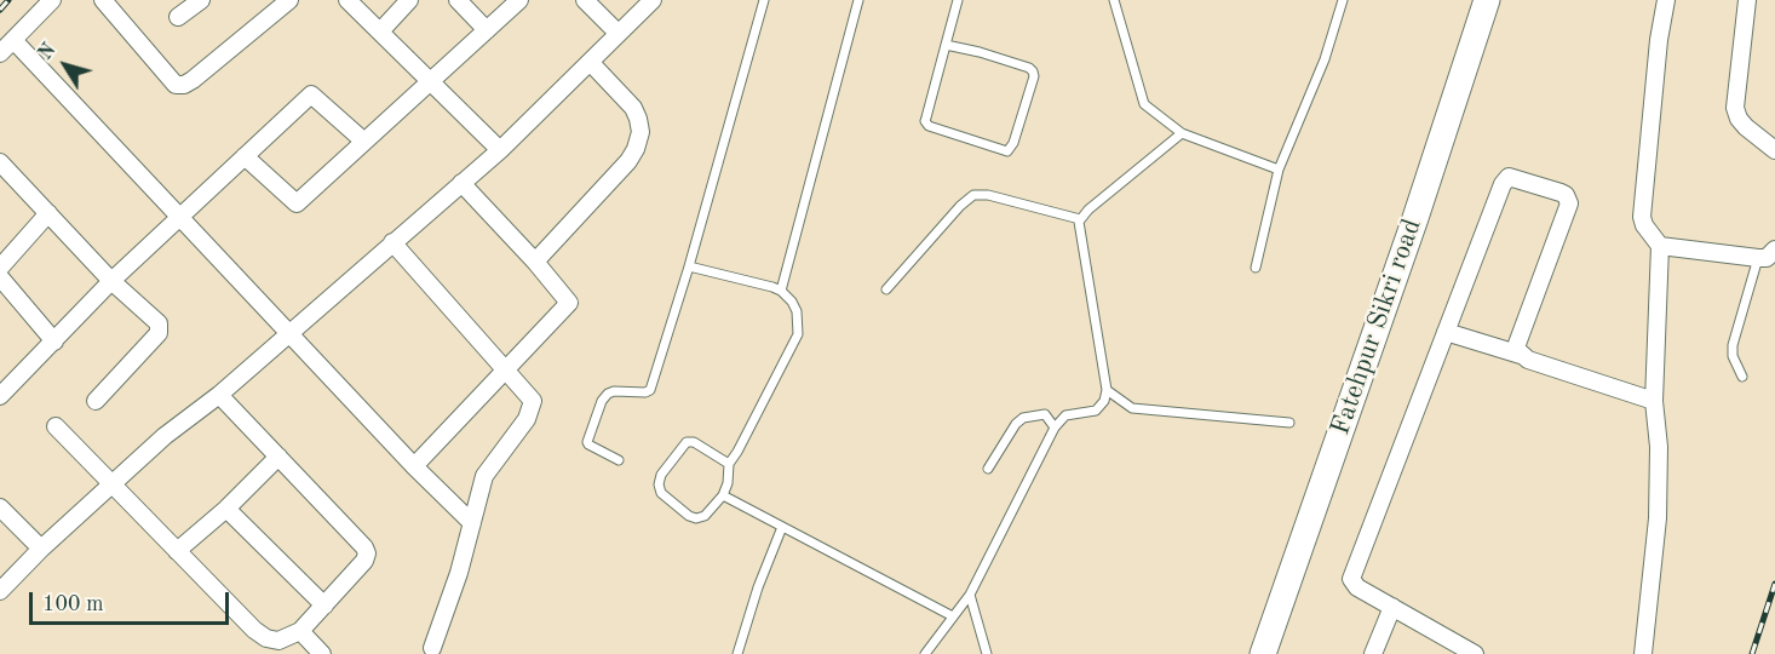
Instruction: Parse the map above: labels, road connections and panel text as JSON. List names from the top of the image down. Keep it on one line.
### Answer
{"streets":{"main road":["Fatehpur Sikri road"]},"scale_bar":"100 m","north":"top left"}
